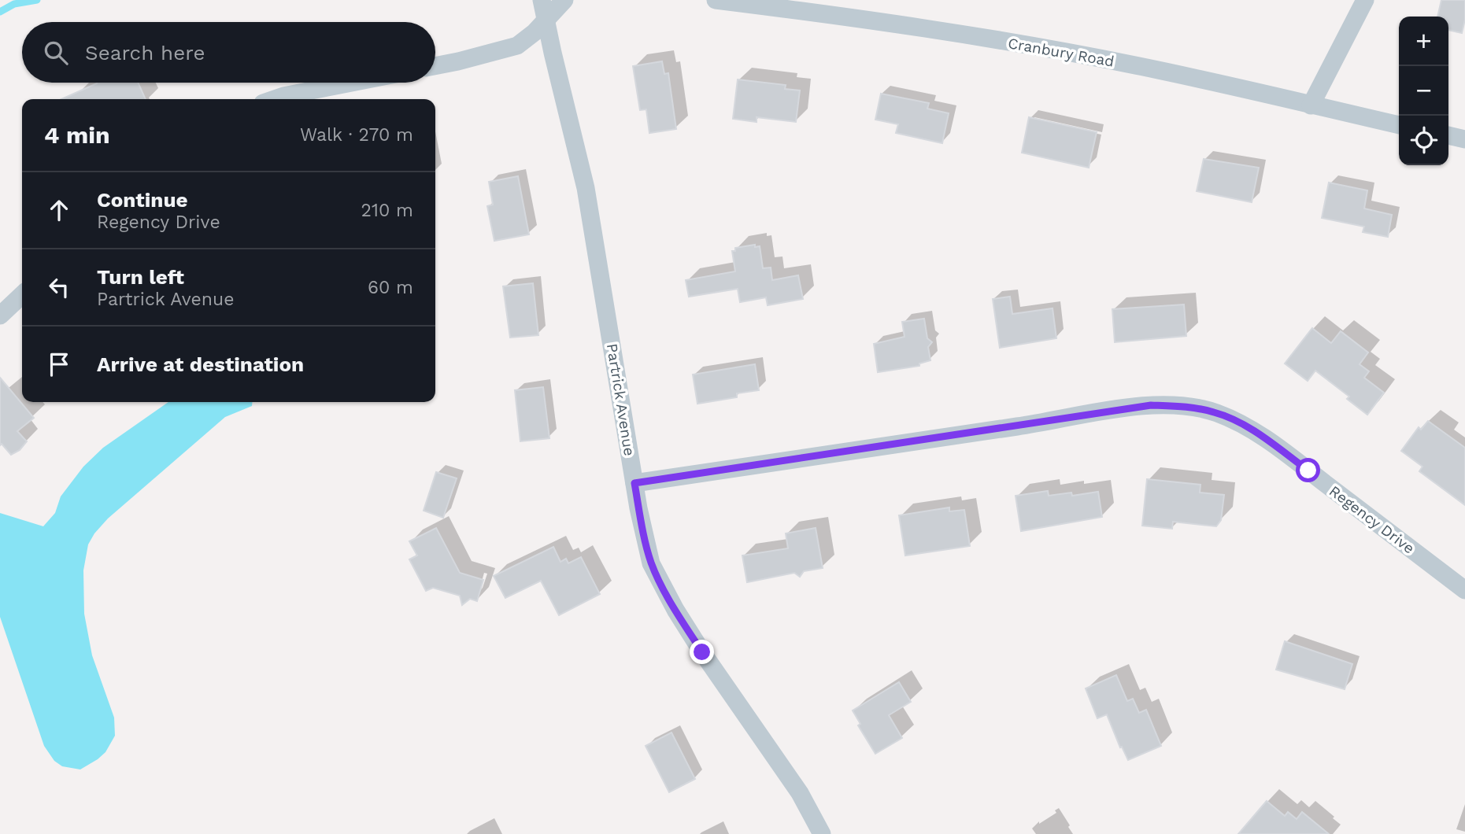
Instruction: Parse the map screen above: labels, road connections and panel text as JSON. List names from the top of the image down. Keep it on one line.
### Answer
{"streets":{"street":["Cranbury Road","Partrick Avenue","Regency Drive"]},"crossings":[["Partrick Avenue","Regency Drive"]],"page":{"map_buttons":["+","−"],"search":"Search here","heading":["4 min","Walk · 270 m"],"list":[["Continue","Regency Drive","210 m"],["Turn left","Partrick Avenue","60 m"],"Arrive at destination"]}}
